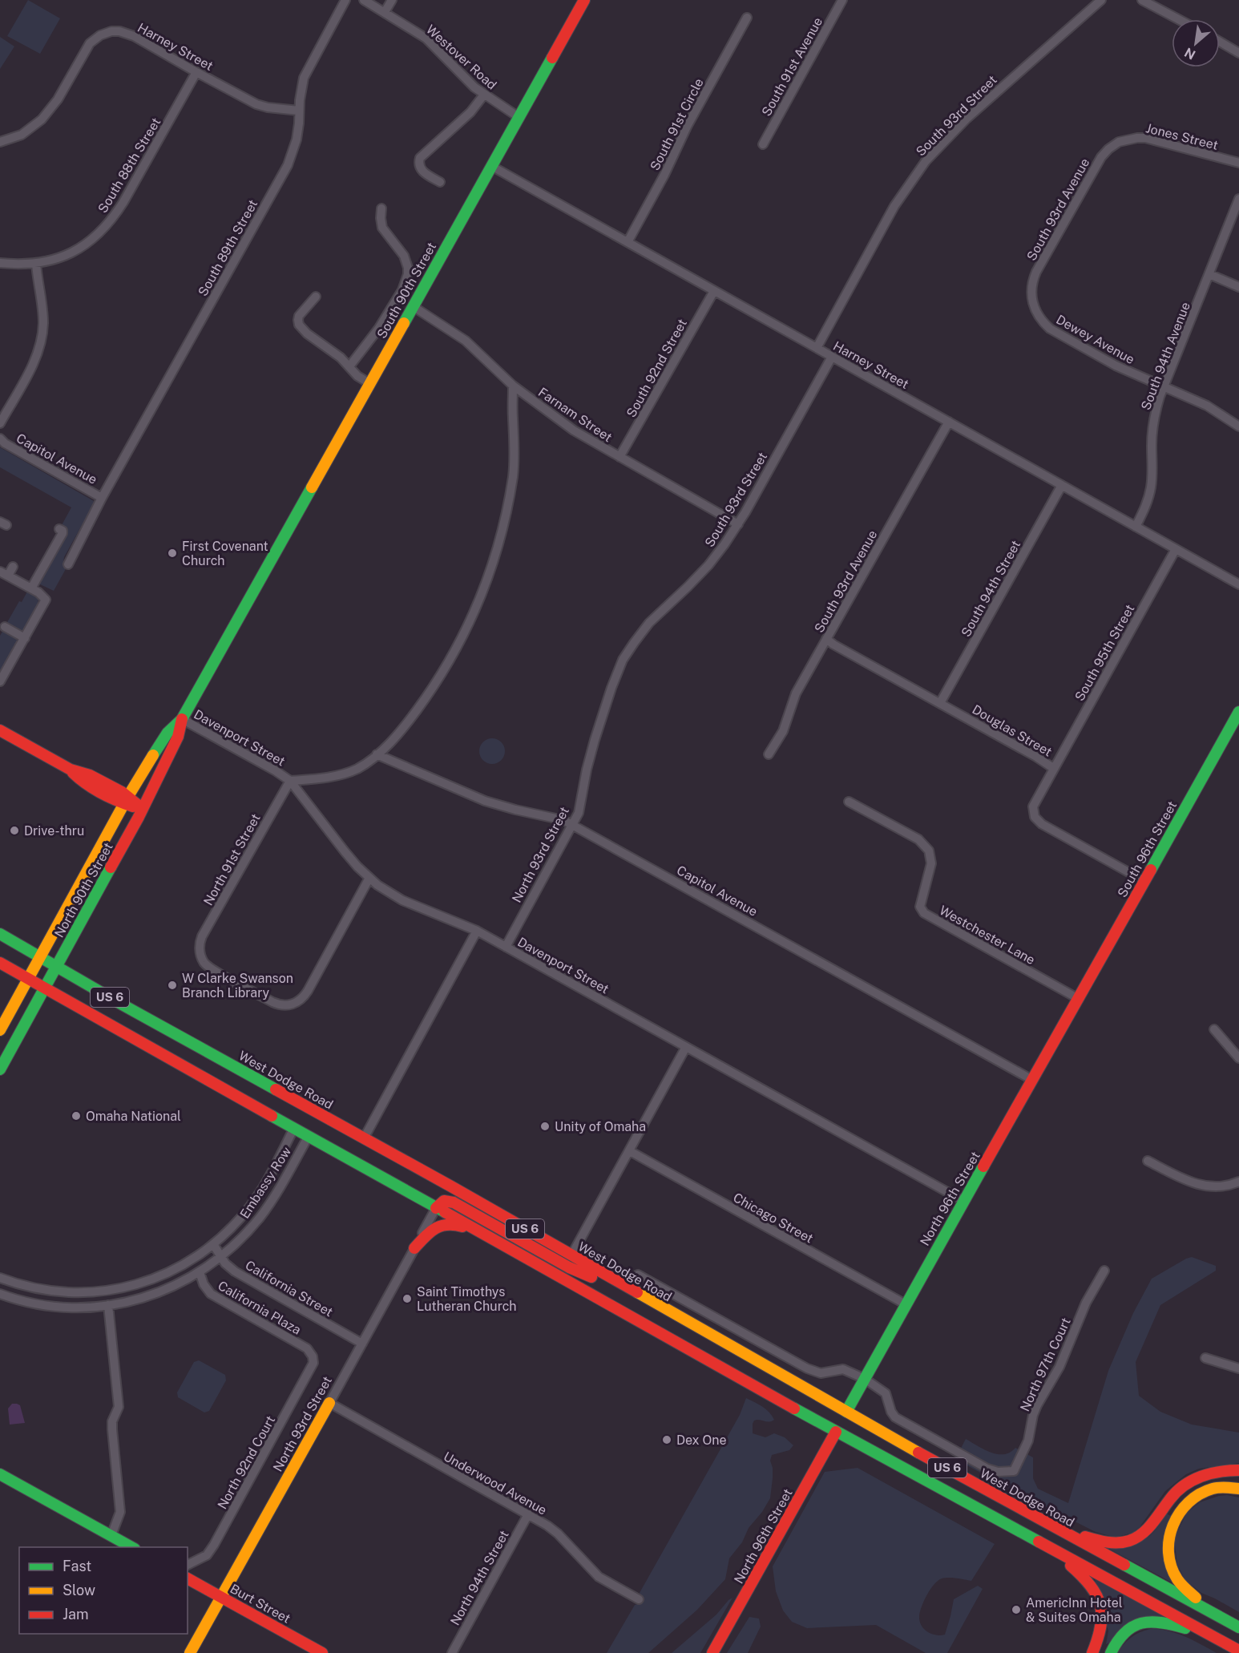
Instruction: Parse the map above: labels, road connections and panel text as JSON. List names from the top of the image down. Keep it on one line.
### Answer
{"streets":{"main road":["South 90th Street","South 96th Street","North 93rd Street","North 90th Street","US 6","West Dodge Road","North 96th Street","Burt Street"],"street":["Harney Street","Westover Road","South 91st Avenue","South 93rd Street","South 91st Circle","Jones Street","South 88th Street","South 93rd Avenue","South 89th Street","Dewey Avenue","South 94th Avenue","South 92nd Street","Farnam Street","Capitol Avenue","South 94th Street","South 95th Street","Douglas Street","Davenport Street","North 91st Street","Westchester Lane","Embassy Row","Chicago Street","California Street","California Plaza","North 97th Court","North 92nd Court","Underwood Avenue","North 94th Street"]},"crossings":[["Harney Street","South 93rd Street"],["Harney Street","South 91st Circle"],["Harney Street","South 88th Street"],["Harney Street","South 93rd Avenue"],["Harney Street","South 89th Street"],["Harney Street","South 90th Street"],["Harney Street","South 94th Avenue"],["Harney Street","South 92nd Street"],["Harney Street","South 94th Street"],["Harney Street","South 95th Street"],["Westover Road","South 90th Street"],["South 93rd Street","Farnam Street"],["South 93rd Street","North 93rd Street"],["Jones Street","South 93rd Avenue"],["South 93rd Avenue","Dewey Avenue"],["South 93rd Avenue","Douglas Street"],["South 89th Street","Capitol Avenue"],["South 90th Street","Farnam Street"],["South 90th Street","North 90th Street"],["Dewey Avenue","South 94th Avenue"],["South 92nd Street","Farnam Street"],["Capitol Avenue","North 93rd Street"],["Capitol Avenue","North 96th Street"],["South 94th Street","Douglas Street"],["South 95th Street","Douglas Street"],["Douglas Street","South 96th Street"],["Davenport Street","North 93rd Street"],["Davenport Street","North 91st Street"],["Davenport Street","North 90th Street"],["Davenport Street","North 96th Street"],["South 96th Street","Westchester Lane"],["South 96th Street","North 96th Street"],["North 93rd Street","US 6"],["North 93rd Street","California Street"],["North 93rd Street","Underwood Avenue"],["North 93rd Street","Burt Street"],["North 90th Street","US 6"],["North 90th Street","West Dodge Road"],["Westchester Lane","North 96th Street"],["US 6","Embassy Row"],["US 6","North 96th Street"],["West Dodge Road","North 96th Street"],["Embassy Row","California Street"],["Embassy Row","California Plaza"],["North 96th Street","Chicago Street"],["North 96th Street","North 97th Court"],["California Plaza","North 92nd Court"],["Underwood Avenue","North 94th Street"]],"places":["First Covenant Church","Drive-thru","W Clarke Swanson Branch Library","Omaha National","Unity of Omaha","Saint Timothys Lutheran Church","Dex One","AmericInn Hotel & Suites Omaha"],"legend":["Fast","Slow","Jam"],"north":"bottom left"}
